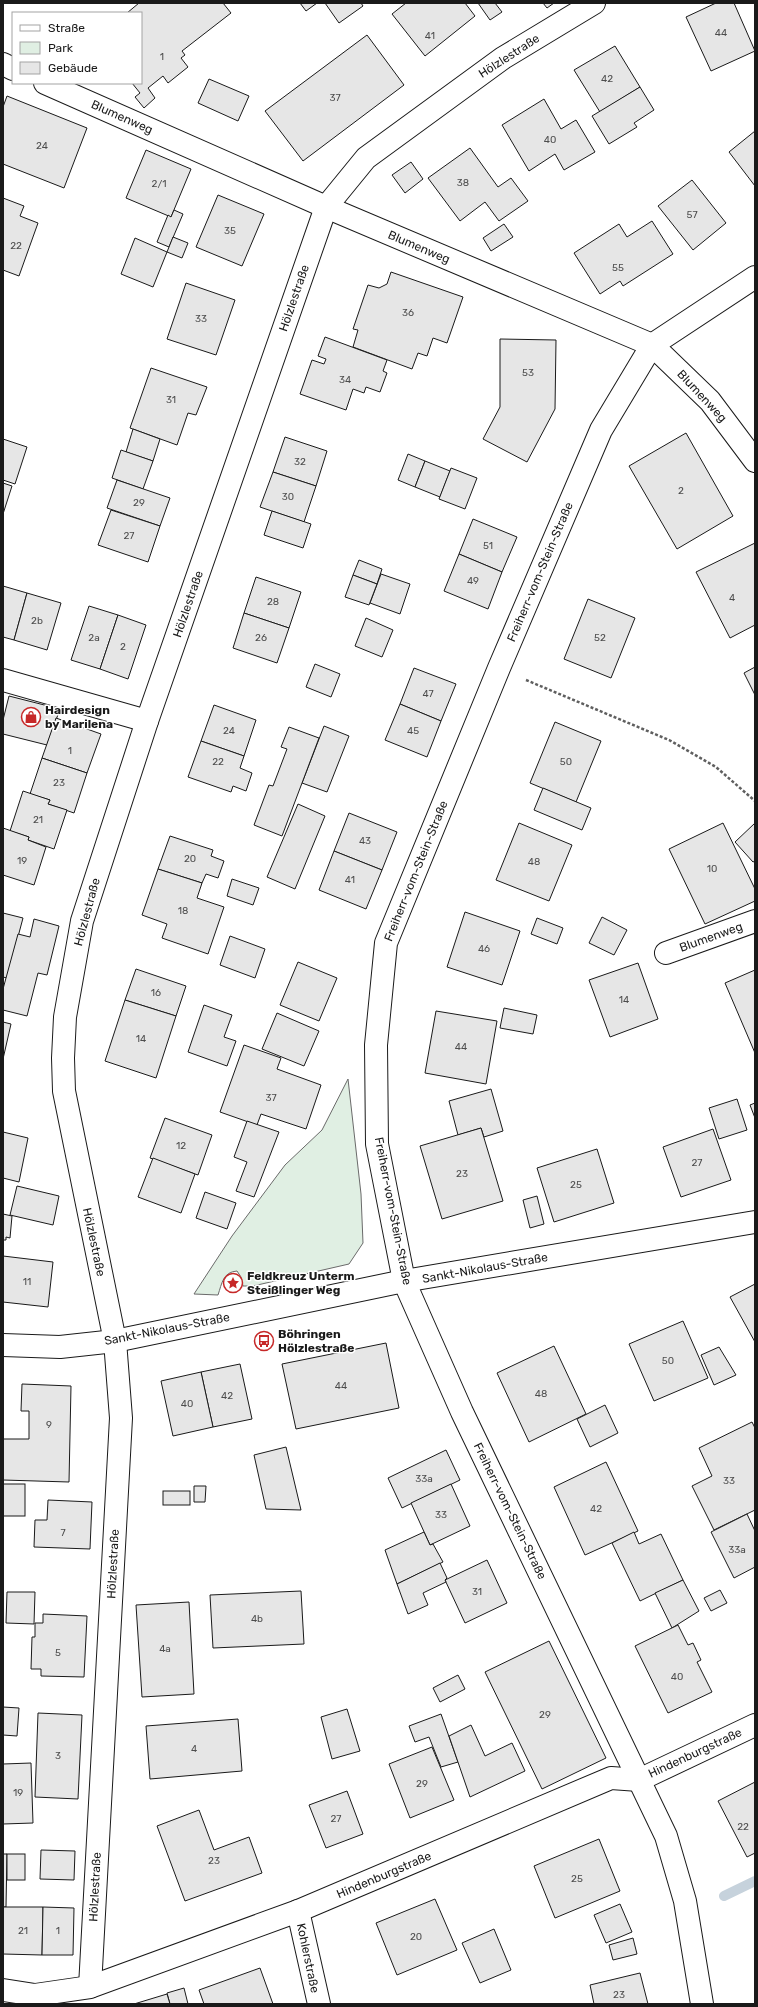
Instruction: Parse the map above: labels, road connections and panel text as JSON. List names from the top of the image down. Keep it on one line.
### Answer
{"streets":{"street":["Hölzlestraße","Blumenweg","Freiherr-vom-Stein-Straße","Sankt-Nikolaus-Straße","Hindenburgstraße","Kohlerstraße"]},"crossings":[["Hölzlestraße","Blumenweg"],["Hölzlestraße","Sankt-Nikolaus-Straße"],["Hölzlestraße","Hindenburgstraße"],["Blumenweg","Freiherr-vom-Stein-Straße"],["Freiherr-vom-Stein-Straße","Sankt-Nikolaus-Straße"],["Freiherr-vom-Stein-Straße","Hindenburgstraße"],["Hindenburgstraße","Kohlerstraße"]],"places":{"shop":["Hairdesign by Marilena"],"place":["Feldkreuz Unterm Steißlinger Weg"],"bus stop":["Böhringen Hölzlestraße"]},"house_numbers":["44","41","1","42","37","40","24","38","2/1","57","35","22","55","36","33","53","34","31","32","2","30","29","27","51","49","4","28","2b","2a","26","52","2","47","24","45","1","22","50","23","21","43","20","19","48","10","41","18","46","16","14","14","44","37","12","27","23","25","11","50","44","48","42","40","9","33a","33","42","33","7","33a","31","4b","4a","5","40","29","4","3","29","19","27","22","23","25","21","1","20","23"],"legend":["Straße","Park","Gebäude"]}
